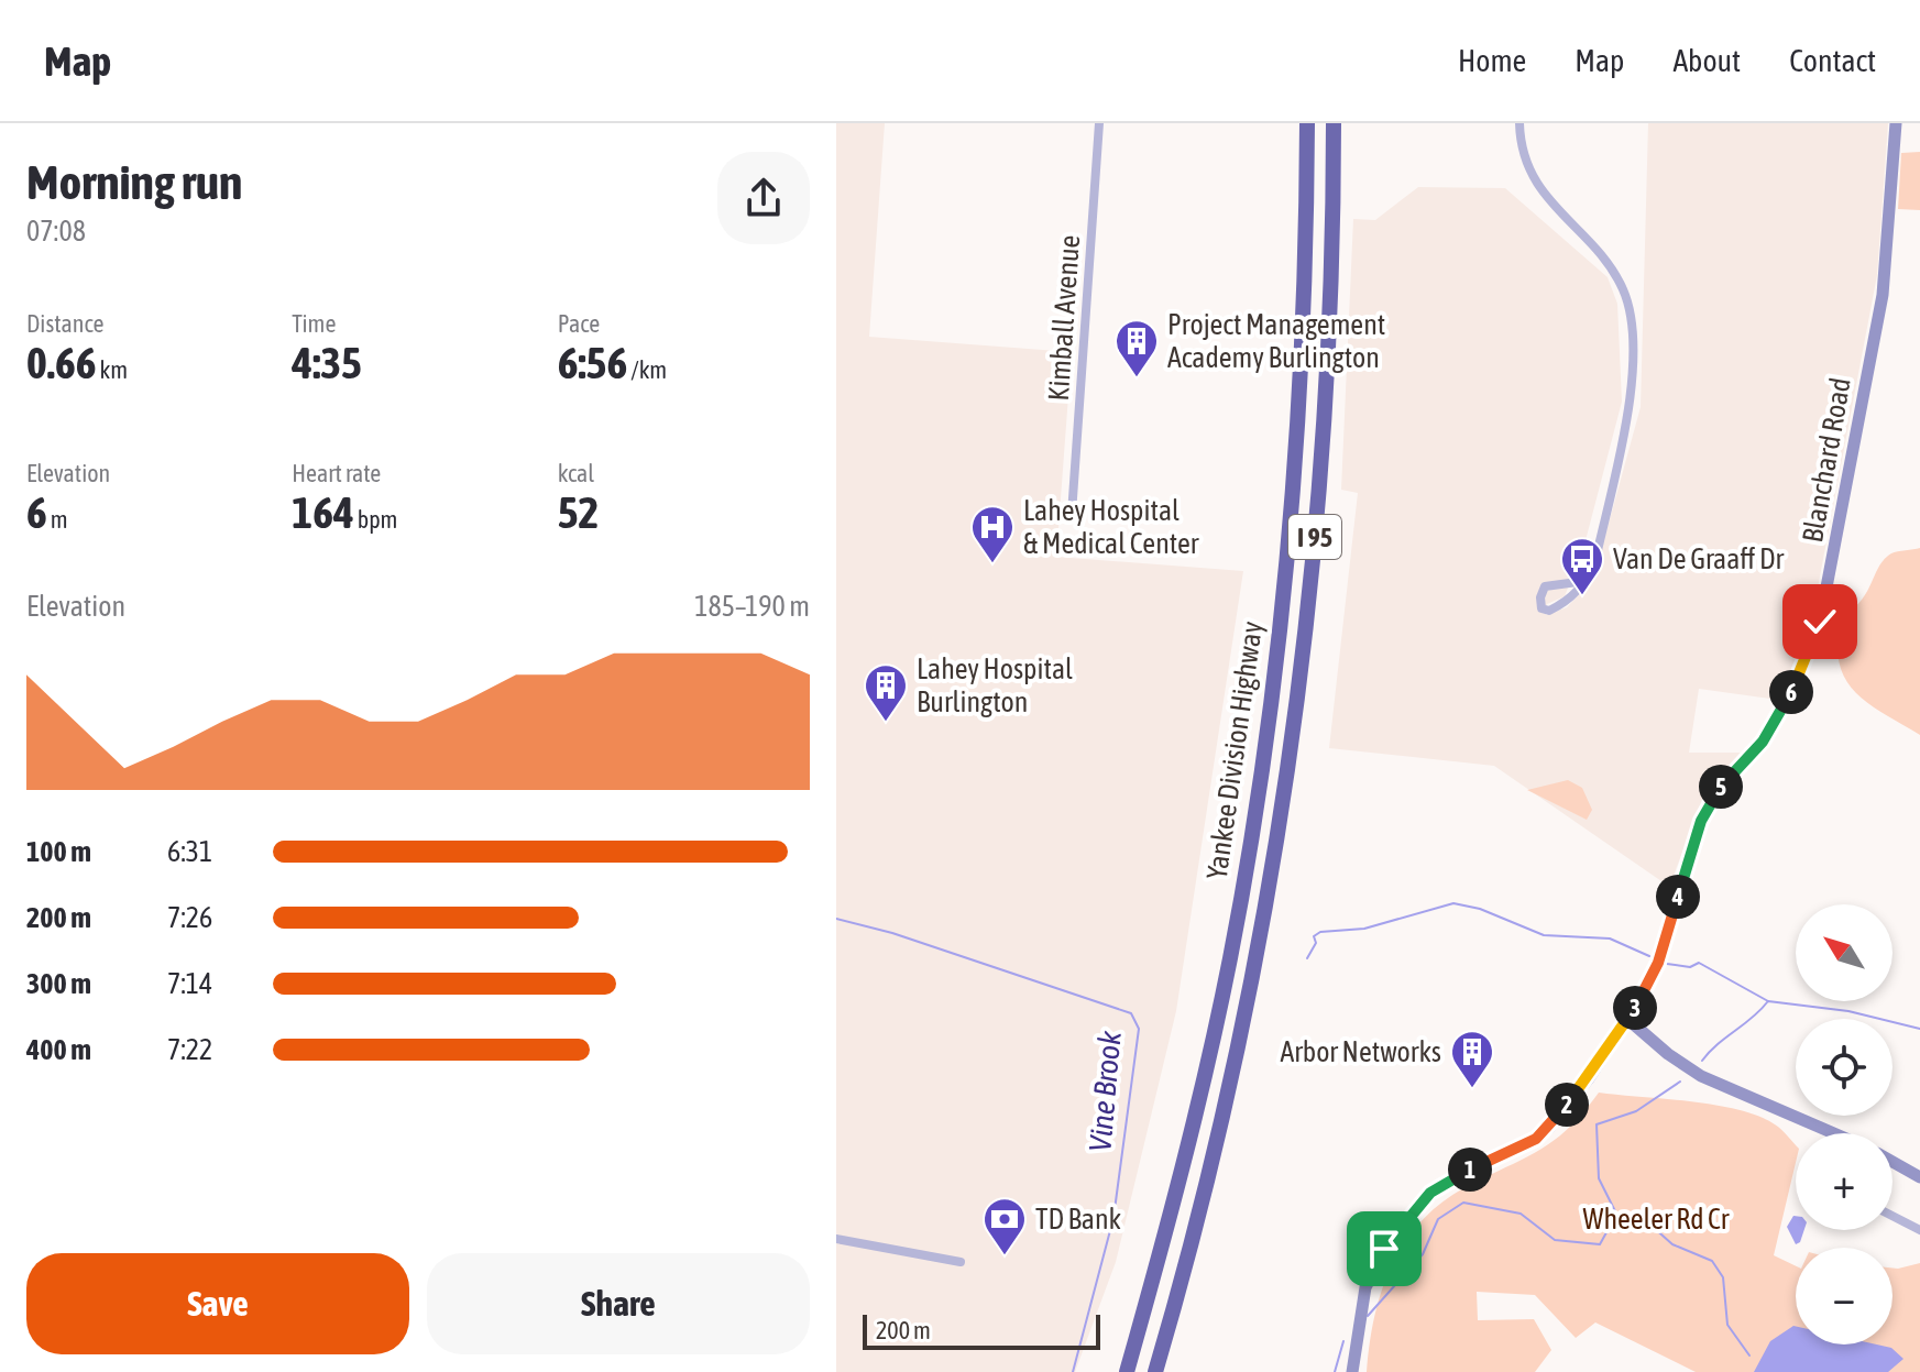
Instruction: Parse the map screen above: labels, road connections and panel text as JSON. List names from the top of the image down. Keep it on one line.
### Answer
{"streets":{"highway":["I 95","Yankee Division Highway"],"main road":["Blanchard Road"],"street":["Kimball Avenue"]},"water":["Vine Brook"],"parks":["Wheeler Rd Cr"],"places":{"building":["Project Management Academy Burlington","Lahey Hospital Burlington","Arbor Networks"],"hospital":["Lahey Hospital & Medical Center"],"bus stop":["Van De Graaff Dr"],"bank":["TD Bank"]},"scale_bar":"200 m","north":"top left","page":{"header":"Map","nav":["Home","Map","About","Contact"],"heading":["Morning run","07:08"],"stats":[["Distance","0.66 km"],["Time","4:35"],["Pace","6:56 /km"],["Elevation","6 m"],["Heart rate","164 bpm"],["kcal","52"]],"chart":["Elevation","185–190 m"],"pins":["6","5","4","3","2","1"],"list":[{"name":"100 m","note":"6:31"},{"name":"200 m","note":"7:26"},{"name":"300 m","note":"7:14"},{"name":"400 m","note":"7:22"}],"map_buttons":["+","−"],"buttons":["Save","Share"],"scale":"200 m"}}
